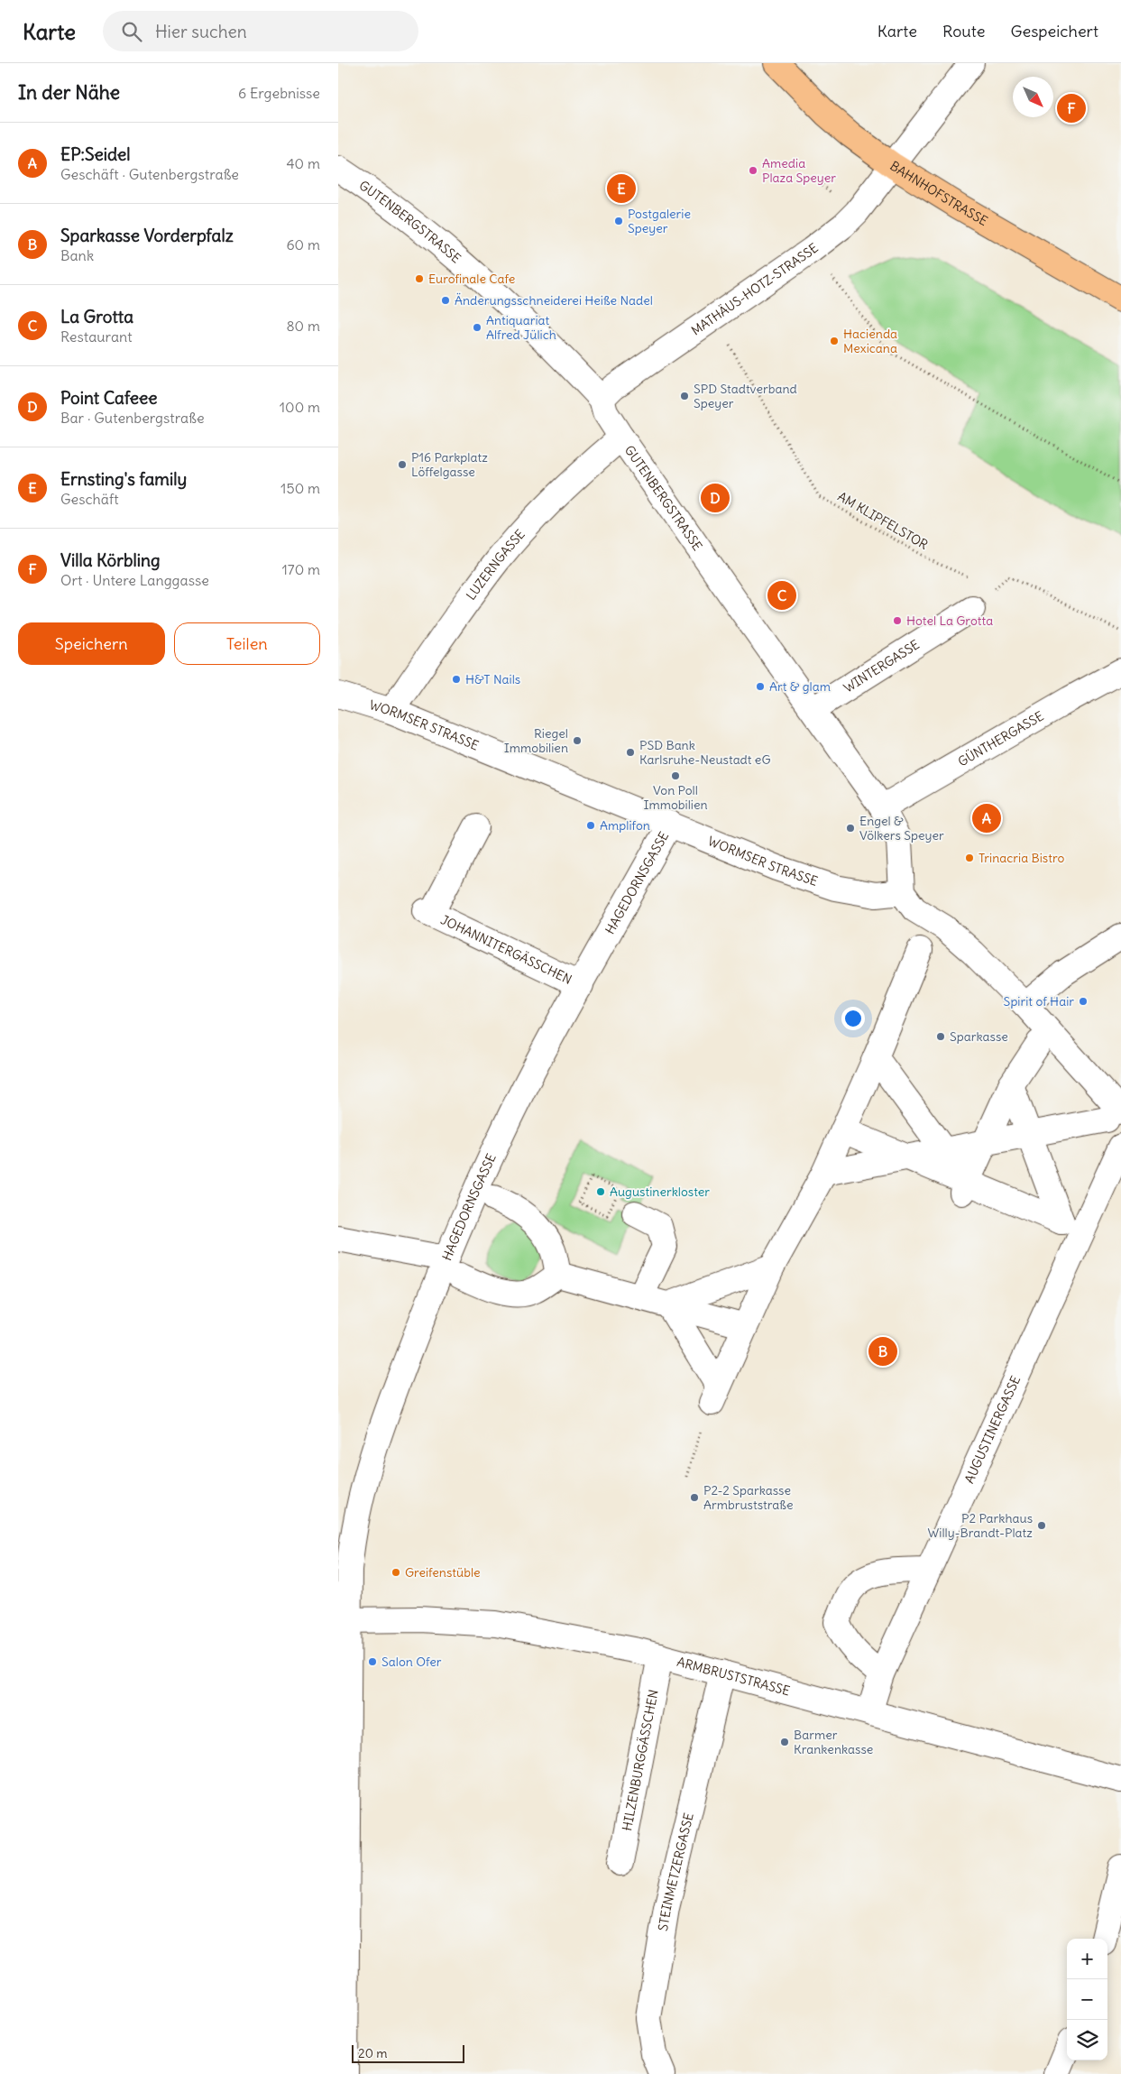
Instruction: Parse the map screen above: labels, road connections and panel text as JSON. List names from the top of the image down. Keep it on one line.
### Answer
{"streets":{"main road":["BAHNHOFSTRASSE"],"street":["GUTENBERGSTRASSE","MATHÄUS-HOTZ-STRASSE","LUZERNGASSE","WINTERGASSE","WORMSER STRASSE","GÜNTHERGASSE","HAGEDORNSGASSE","JOHANNITERGÄSSCHEN","AUGUSTINERGASSE","ARMBRUSTSTRASSE","HILZENBURGGÄSSCHEN","STEINMETZERGASSE"],"path":["AM KLIPFELSTOR"]},"crossings":[["BAHNHOFSTRASSE","MATHÄUS-HOTZ-STRASSE"],["GUTENBERGSTRASSE","MATHÄUS-HOTZ-STRASSE"],["GUTENBERGSTRASSE","LUZERNGASSE"],["GUTENBERGSTRASSE","WINTERGASSE"],["GUTENBERGSTRASSE","WORMSER STRASSE"],["GUTENBERGSTRASSE","GÜNTHERGASSE"],["MATHÄUS-HOTZ-STRASSE","AM KLIPFELSTOR"],["LUZERNGASSE","WORMSER STRASSE"],["WORMSER STRASSE","HAGEDORNSGASSE"],["HAGEDORNSGASSE","JOHANNITERGÄSSCHEN"],["HAGEDORNSGASSE","ARMBRUSTSTRASSE"],["AUGUSTINERGASSE","ARMBRUSTSTRASSE"],["ARMBRUSTSTRASSE","HILZENBURGGÄSSCHEN"],["ARMBRUSTSTRASSE","STEINMETZERGASSE"]],"places":["Amedia Plaza Speyer","Postgalerie Speyer","Eurofinale Cafe","Änderungsschneiderei Heiße Nadel","Antiquariat Alfred Jülich","Hacienda Mexicana","SPD Stadtverband Speyer","P16 Parkplatz Löffelgasse","Hotel La Grotta","H&T Nails","Art & glam","Riegel Immobilien","PSD Bank Karlsruhe-Neustadt eG","Von Poll Immobilien","Amplifon","Engel & Völkers Speyer","Trinacria Bistro","Spirit of Hair","Sparkasse","Augustinerkloster","P2-2 Sparkasse Armbruststraße","P2 Parkhaus Willy-Brandt-Platz","Greifenstüble","Salon Ofer","Barmer Krankenkasse"],"scale_bar":"20 m","north":"bottom right","page":{"header":"Karte","search":"Hier suchen","nav":["Karte","Route","Gespeichert"],"heading":["In der Nähe","6 Ergebnisse"],"pins":["F","E","D","C","A","B"],"list":[{"mark":"A","name":"EP:Seidel","note":"Geschäft · Gutenbergstraße","value":"40 m"},{"mark":"B","name":"Sparkasse Vorderpfalz","note":"Bank","value":"60 m"},{"mark":"C","name":"La Grotta","note":"Restaurant","value":"80 m"},{"mark":"D","name":"Point Cafeee","note":"Bar · Gutenbergstraße","value":"100 m"},{"mark":"E","name":"Ernsting's family","note":"Geschäft","value":"150 m"},{"mark":"F","name":"Villa Körbling","note":"Ort · Untere Langgasse","value":"170 m"}],"buttons":["Speichern","Teilen"],"map_buttons":["+","−"],"scale":"20 m"}}
